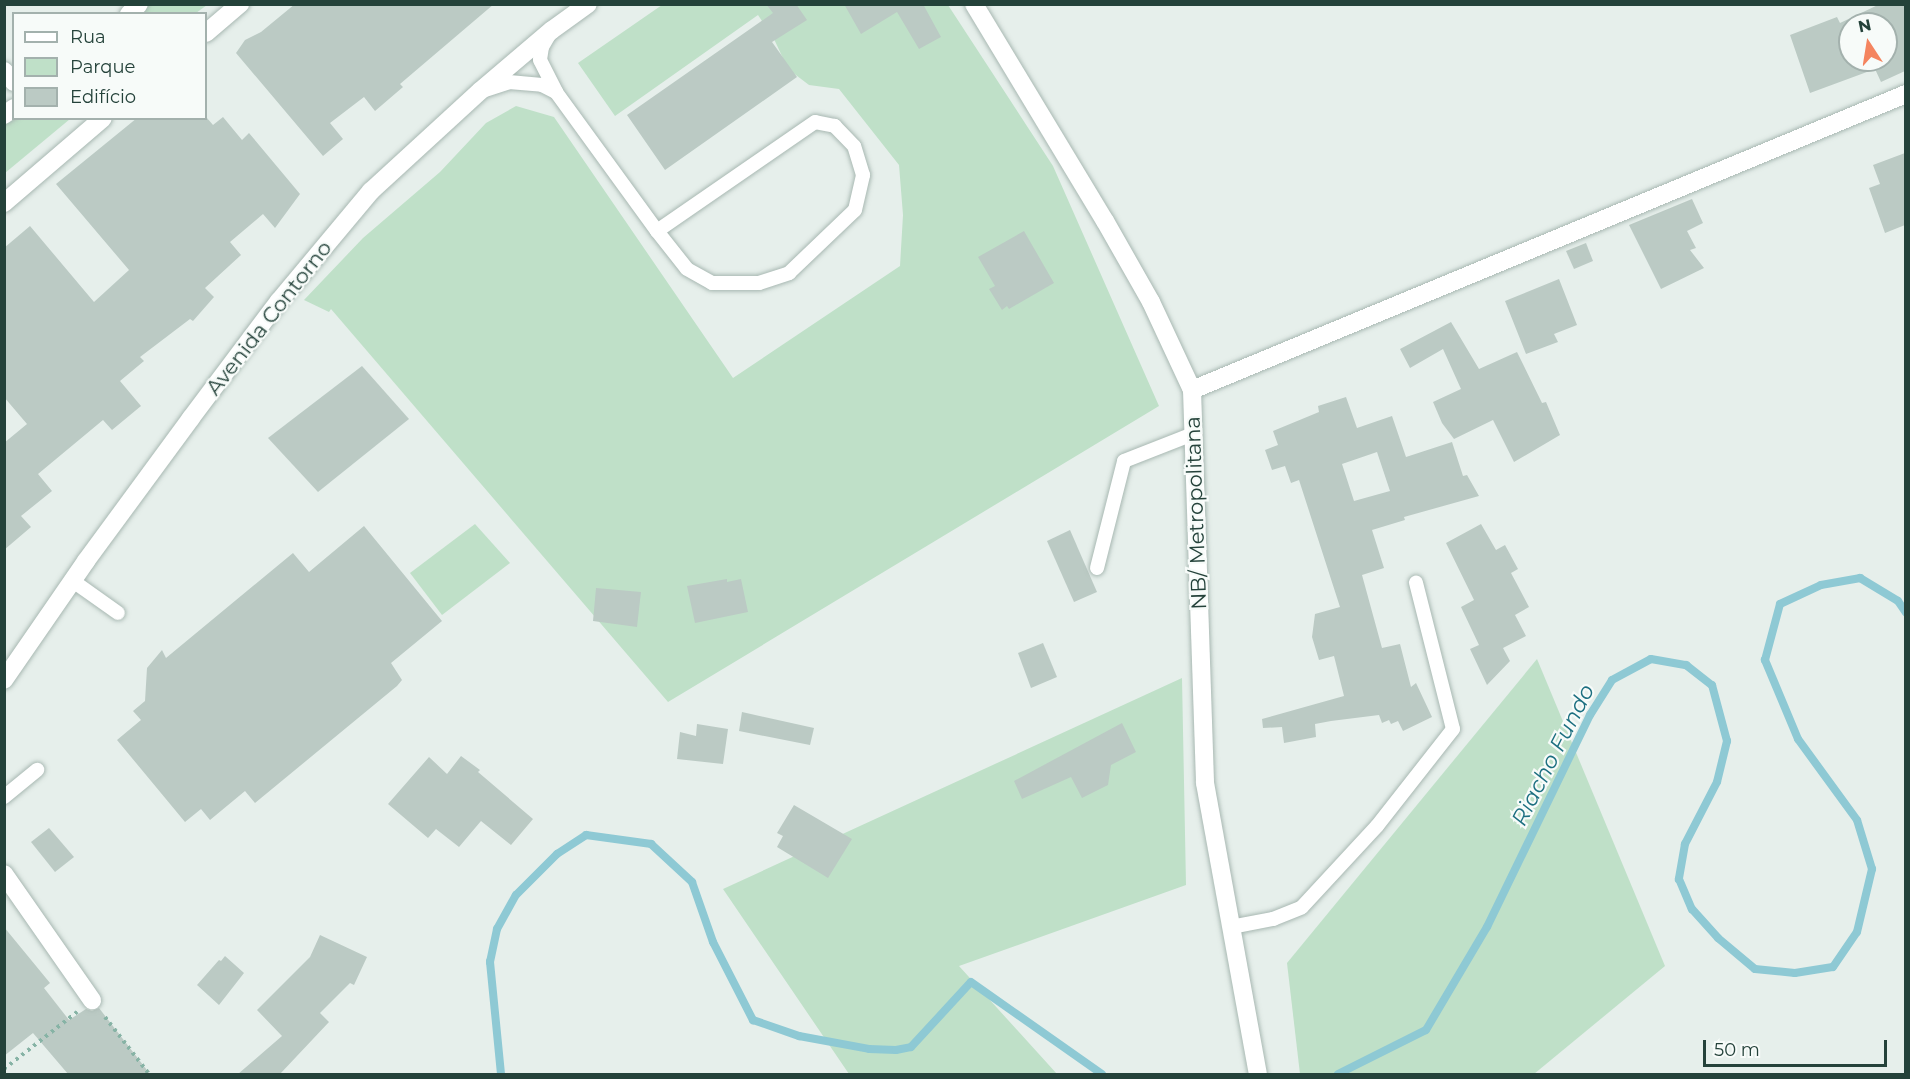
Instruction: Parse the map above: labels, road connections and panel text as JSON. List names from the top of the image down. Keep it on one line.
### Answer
{"streets":{"street":["Avenida Contorno","NB/ Metropolitana"]},"water":["Riacho Fundo"],"legend":["Rua","Parque","Edifício"],"scale_bar":"50 m","north":"top"}
